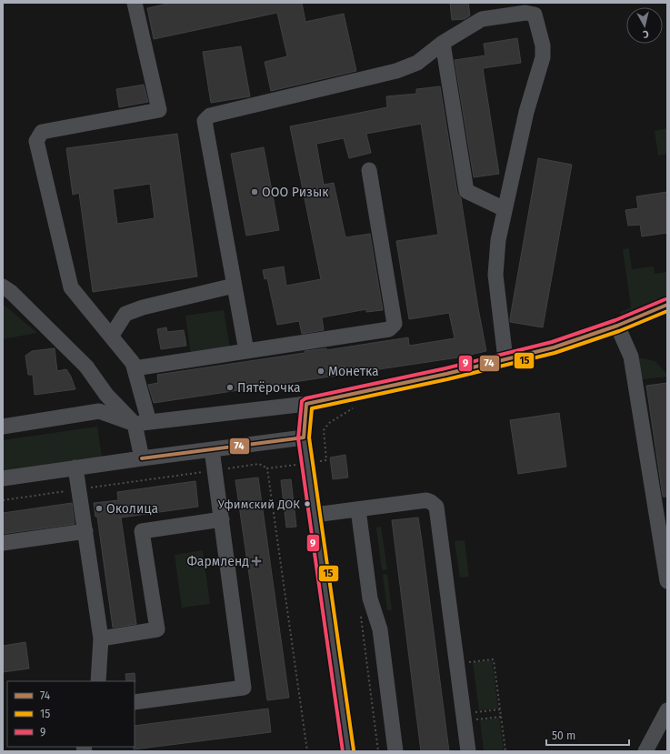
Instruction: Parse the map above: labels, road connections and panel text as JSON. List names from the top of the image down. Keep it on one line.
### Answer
{"places":{"other":["ООО Ризык","Монетка","Пятёрочка","Уфимский ДОК","Околица"],"health":["Фармленд"]},"lines":["transit line 9","transit line 74","transit line 15"],"legend":["74","15","9"],"scale_bar":"50 m","north":"bottom"}
